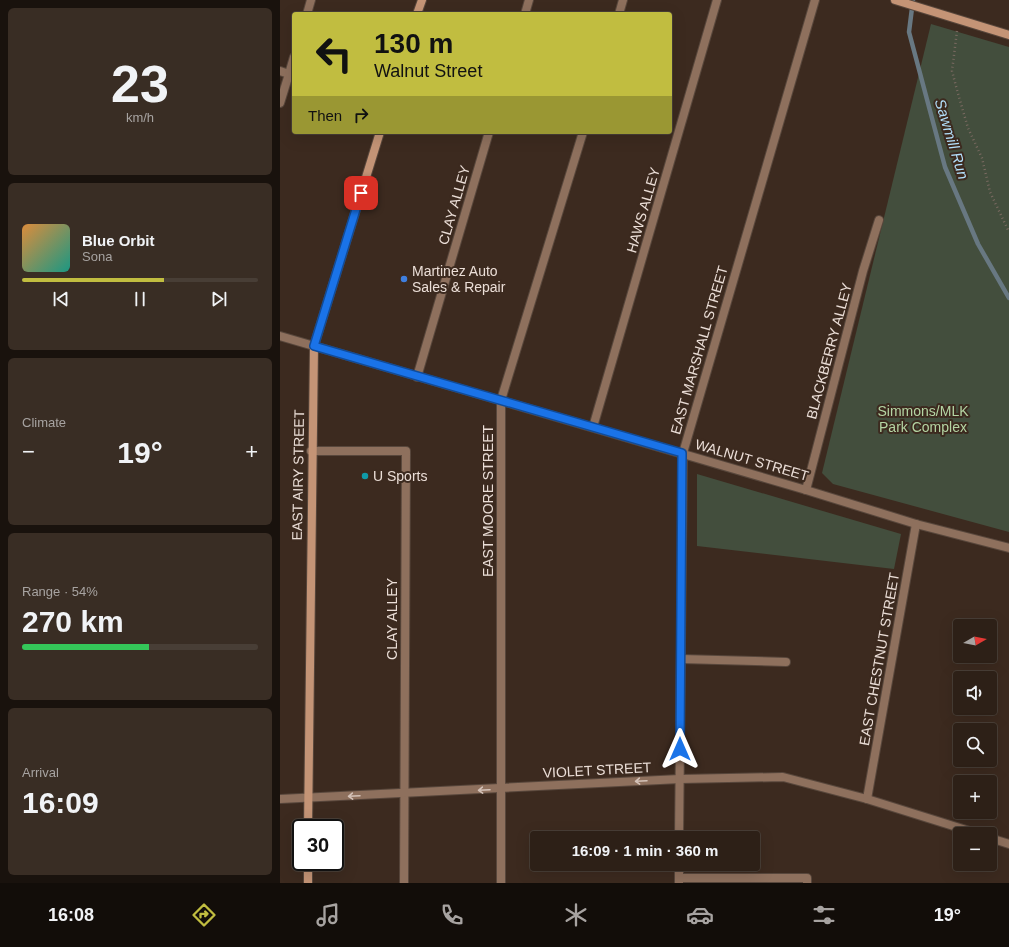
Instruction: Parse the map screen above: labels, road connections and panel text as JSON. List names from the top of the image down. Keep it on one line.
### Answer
{"streets":{"main road":["EAST AIRY STREET"],"street":["CLAY ALLEY","HAWS ALLEY","EAST MARSHALL STREET","BLACKBERRY ALLEY","WALNUT STREET","EAST MOORE STREET","EAST CHESTNUT STREET","VIOLET STREET"]},"crossings":[["CLAY ALLEY","WALNUT STREET"],["CLAY ALLEY","EAST AIRY STREET"],["CLAY ALLEY","VIOLET STREET"],["HAWS ALLEY","WALNUT STREET"],["EAST MARSHALL STREET","WALNUT STREET"],["EAST MARSHALL STREET","VIOLET STREET"],["BLACKBERRY ALLEY","WALNUT STREET"],["WALNUT STREET","EAST AIRY STREET"],["WALNUT STREET","EAST MOORE STREET"],["WALNUT STREET","EAST CHESTNUT STREET"],["EAST AIRY STREET","VIOLET STREET"],["EAST MOORE STREET","VIOLET STREET"],["EAST CHESTNUT STREET","VIOLET STREET"]],"one_way":["VIOLET STREET"],"water":["Sawmill Run"],"parks":["Simmons/MLK Park Complex"],"places":["Martinez Auto Sales & Repair","U Sports"],"north":"right","page":{"tile":[["23","km/h"],"Climate",["Range · 54%","270 km"],["Arrival","16:09"]],"turn":["130 m","Walnut Street"],"then":"Then","song":["Blue Orbit","Sona"],"heat":["−","19°","+"],"map_buttons":["+","−"],"limit":"30","trip":"16:09 · 1 min · 360 m","tabs":["16:08","19°"]}}
